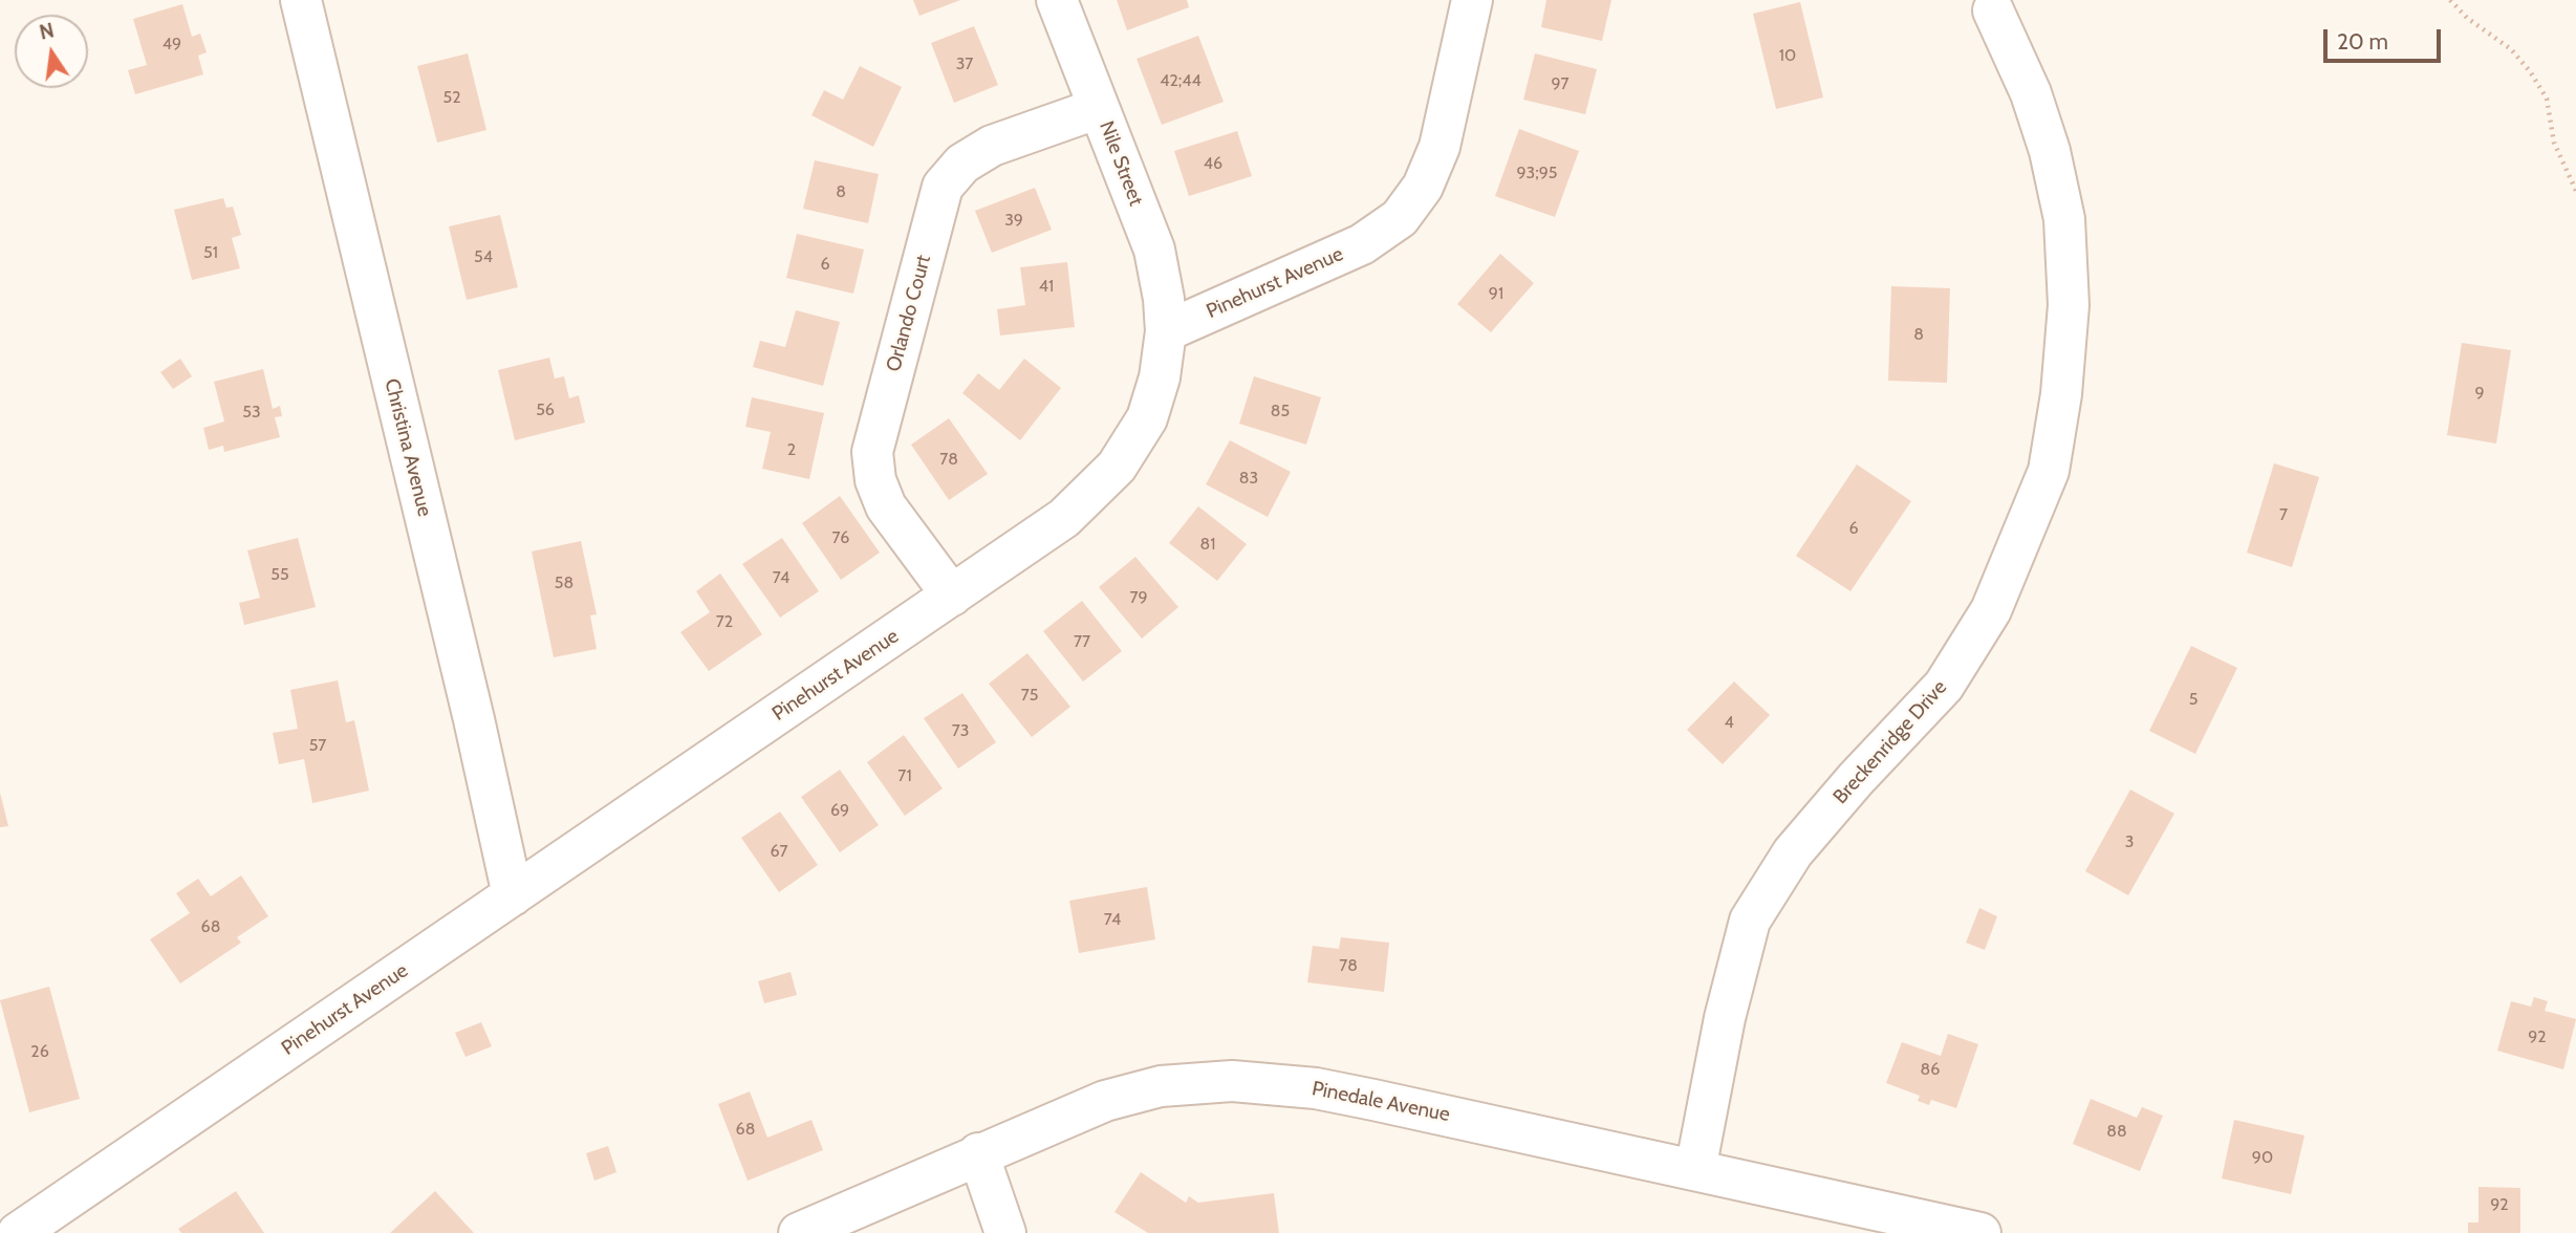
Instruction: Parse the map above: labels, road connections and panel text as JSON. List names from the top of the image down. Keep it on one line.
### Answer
{"streets":{"street":["Nile Street","Pinehurst Avenue","Orlando Court","Christina Avenue","Breckenridge Drive","Pinedale Avenue"]},"crossings":[["Nile Street","Pinehurst Avenue"],["Nile Street","Orlando Court"],["Pinehurst Avenue","Orlando Court"],["Pinehurst Avenue","Christina Avenue"],["Breckenridge Drive","Pinedale Avenue"]],"house_numbers":["49","10","37","42;44","97","52","46","93;95","8","39","51","54","6","41","91","8","9","56","85","53","2","78","83","7","6","76","81","55","74","58","79","72","77","75","5","4","73","57","71","69","3","67","74","68","78","92","26","86","68","88","90","92"],"scale_bar":"20 m","north":"top"}
